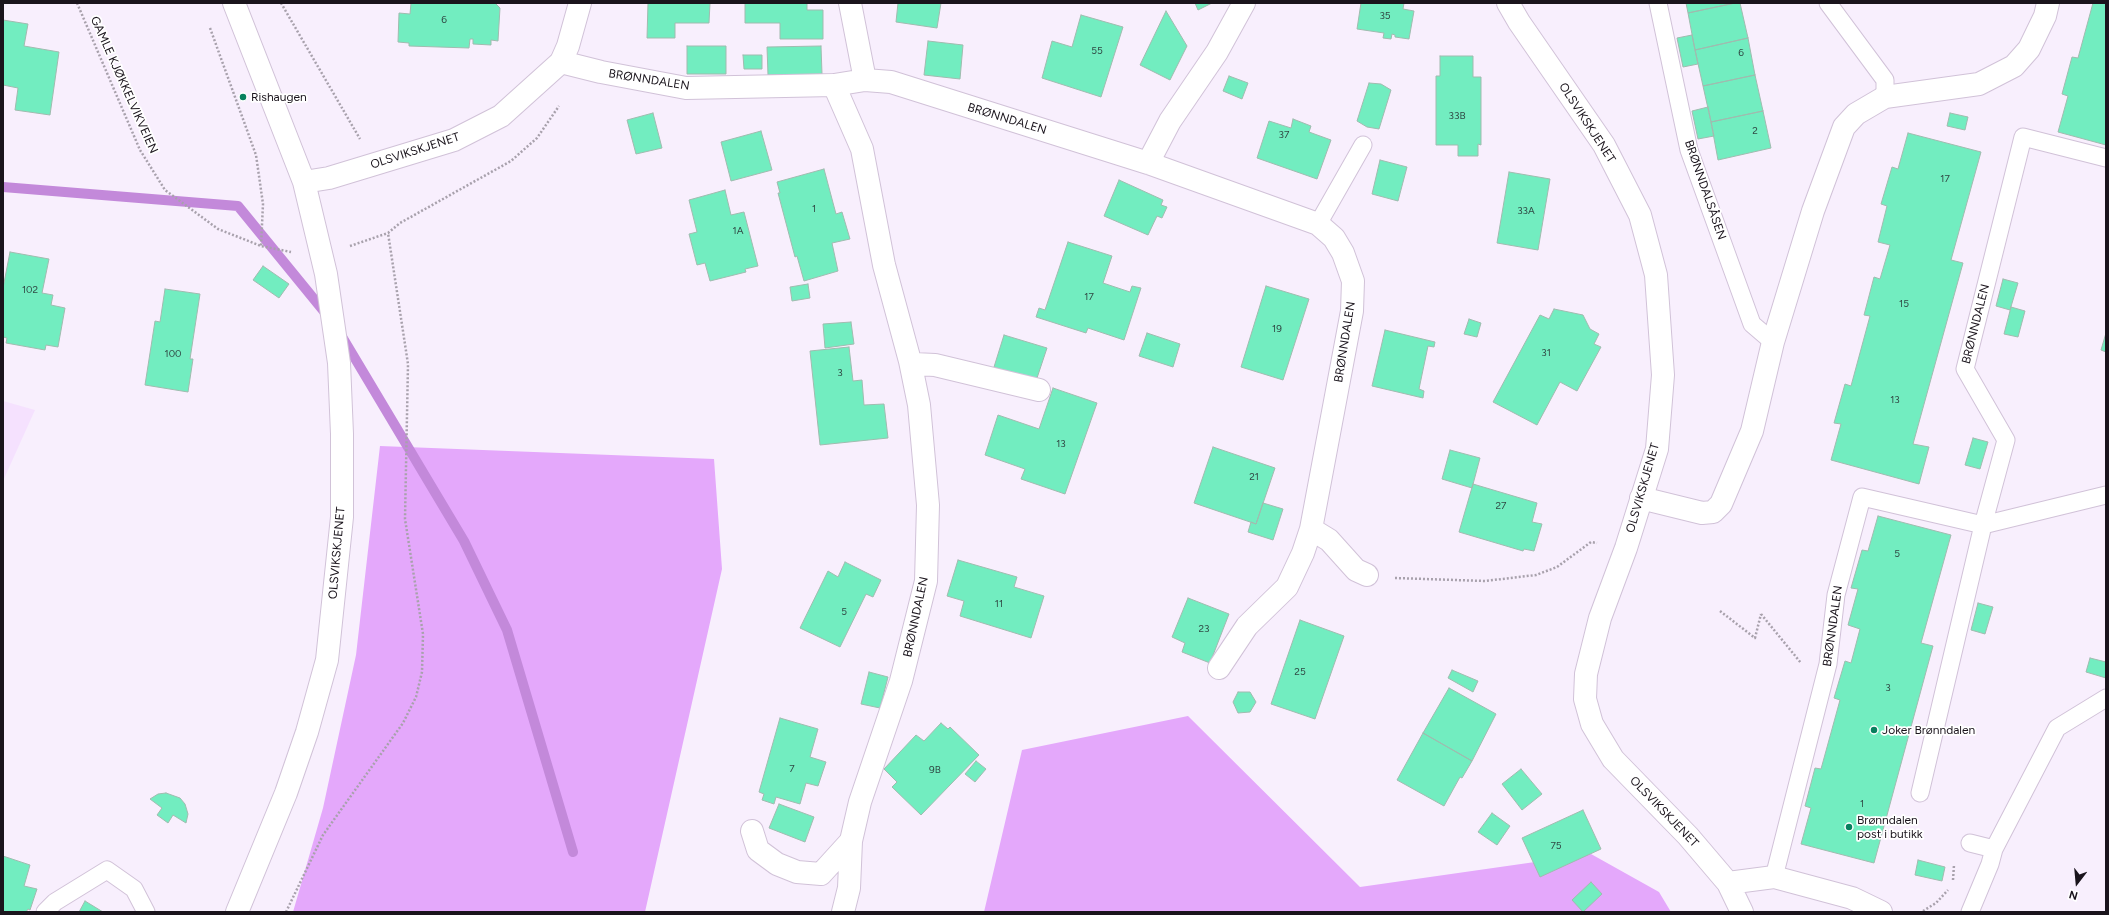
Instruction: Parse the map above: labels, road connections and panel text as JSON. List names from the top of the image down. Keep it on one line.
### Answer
{"streets":{"street":["BRØNNDALEN","OLSVIKSKJENET"],"lane":["BRØNNDALSÅSEN"],"path":["GAMLE KJØKKELVIKVEIEN"]},"crossings":[["BRØNNDALEN","OLSVIKSKJENET"]],"places":["Rishaugen","Joker Brønndalen","Brønndalen post i butikk"],"house_numbers":["35","6","55","6","33B","2","37","17","1","33A","1A","102","17","15","19","31","100","3","13","13","21","27","5","11","5","23","25","3","7","9B","1","75"],"north":"bottom"}
